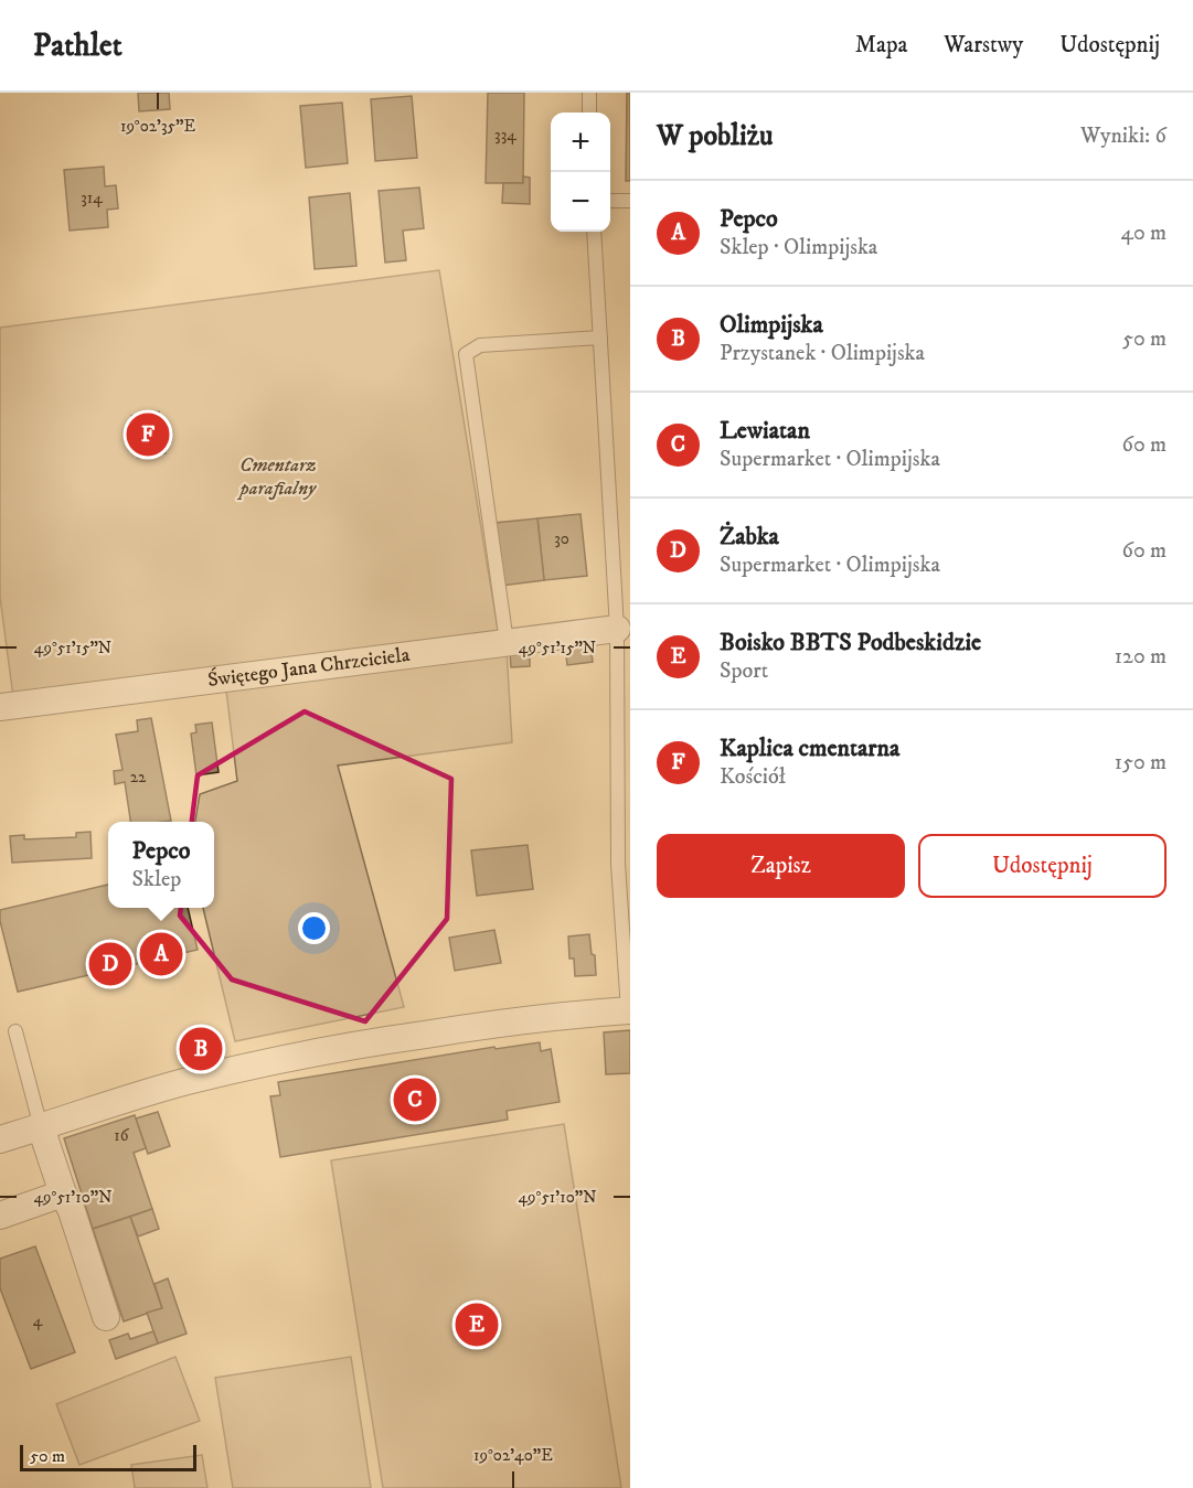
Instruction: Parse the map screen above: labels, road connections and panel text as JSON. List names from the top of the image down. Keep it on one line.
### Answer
{"streets":{"street":["Świętego Jana Chrzciciela"]},"parks":["Cmentarz parafialny"],"house_numbers":["334","314","30","22","16","4"],"scale_bar":"50 m","page":{"header":"Pathlet","nav":["Mapa","Warstwy","Udostępnij"],"heading":["W pobliżu","Wyniki: 6"],"map_buttons":["+","−"],"list":[{"mark":"A","name":"Pepco","note":"Sklep · Olimpijska","value":"40 m"},{"mark":"B","name":"Olimpijska","note":"Przystanek · Olimpijska","value":"50 m"},{"mark":"C","name":"Lewiatan","note":"Supermarket · Olimpijska","value":"60 m"},{"mark":"D","name":"Żabka","note":"Supermarket · Olimpijska","value":"60 m"},{"mark":"E","name":"Boisko BBTS Podbeskidzie","note":"Sport","value":"120 m"},{"mark":"F","name":"Kaplica cmentarna","note":"Kościół","value":"150 m"}],"pins":["F","A","D","B","C","E"],"buttons":["Zapisz","Udostępnij"],"popup":["Pepco","Sklep"],"scale":"50 m"},"coordinates":["19°02'35\"E","49°51'15\"N","49°51'10\"N","19°02'40\"E"]}
